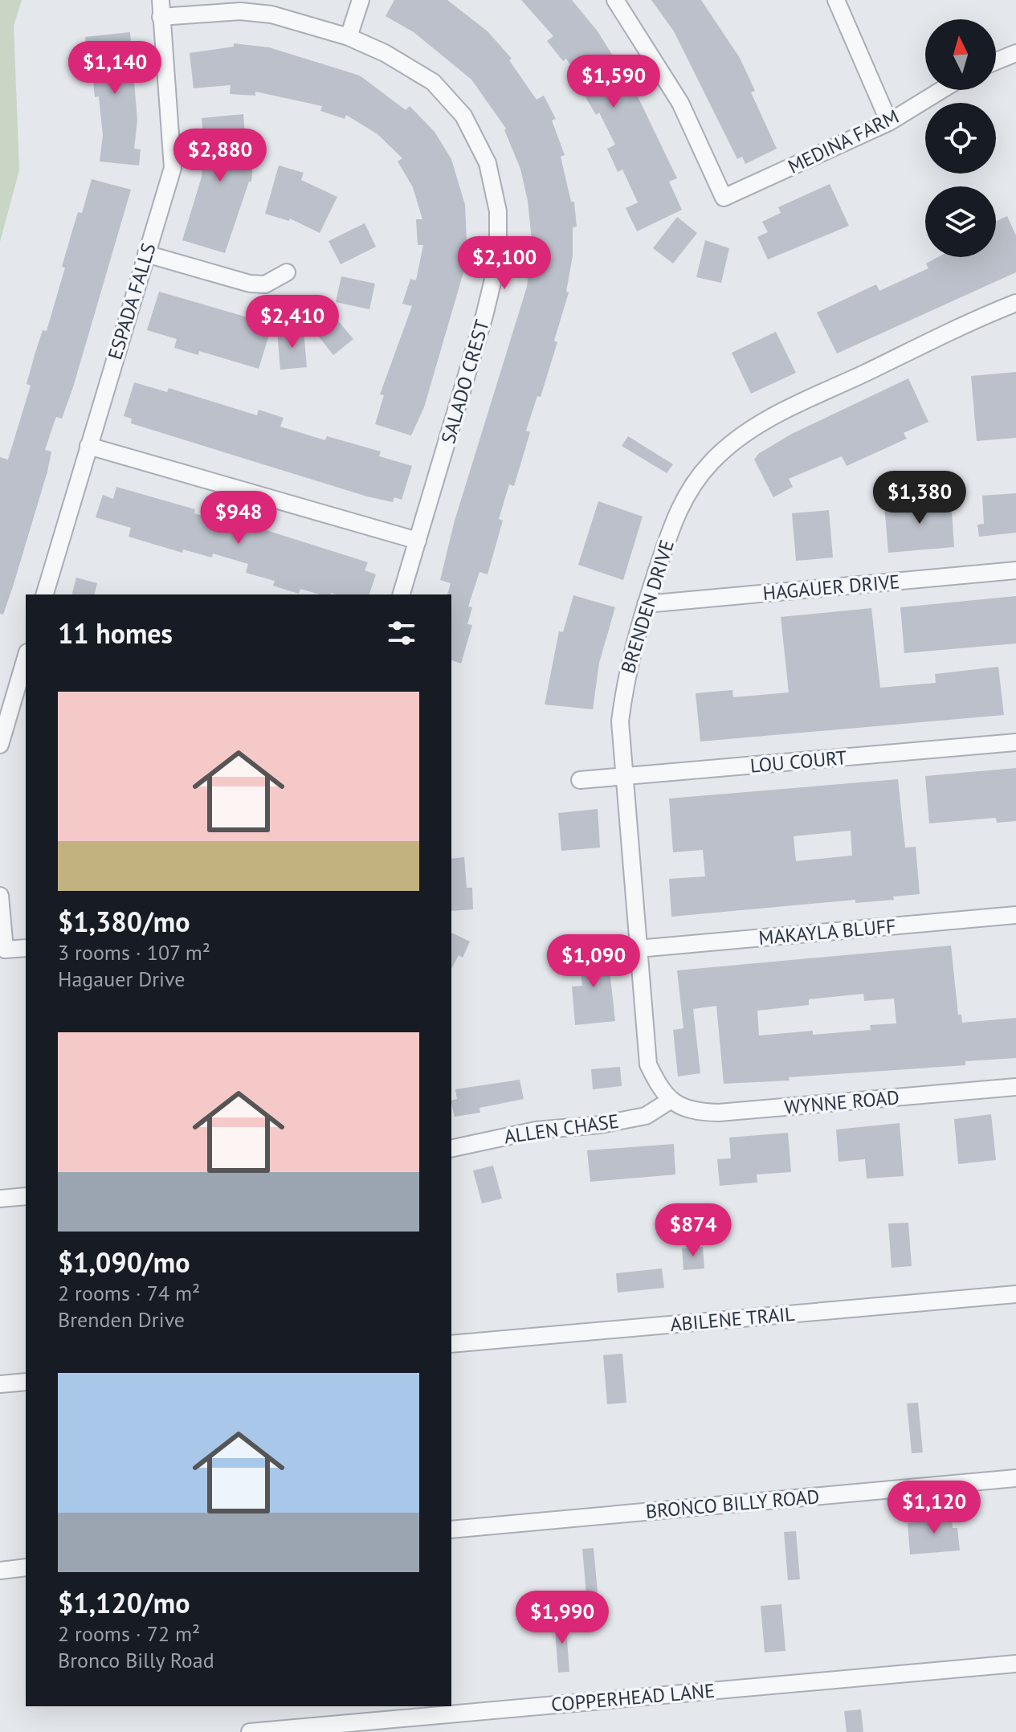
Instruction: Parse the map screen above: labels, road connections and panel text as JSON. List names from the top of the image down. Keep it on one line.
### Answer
{"streets":{"street":["MEDINA FARM","ESPADA FALLS","SALADO CREST","HAGAUER DRIVE","BRENDEN DRIVE","LOU COURT","MAKAYLA BLUFF","WYNNE ROAD","ALLEN CHASE","ABILENE TRAIL","BRONCO BILLY ROAD","COPPERHEAD LANE"]},"crossings":[["ESPADA FALLS","SALADO CREST"],["HAGAUER DRIVE","BRENDEN DRIVE"],["BRENDEN DRIVE","LOU COURT"],["BRENDEN DRIVE","MAKAYLA BLUFF"],["BRENDEN DRIVE","WYNNE ROAD"],["BRENDEN DRIVE","ALLEN CHASE"],["WYNNE ROAD","ALLEN CHASE"]],"north":"top","page":{"price":["$1,140","$1,590","$2,880","$2,100","$2,410","$1,380","$948","$1,090","$874","$1,120","$1,990"],"heading":"11 homes","list":[{"name":"$1,380/mo","note":"3 rooms · 107 m² · Hagauer Drive"},{"name":"$1,090/mo","note":"2 rooms · 74 m² · Brenden Drive"},{"name":"$1,120/mo","note":"2 rooms · 72 m² · Bronco Billy Road"}]}}
